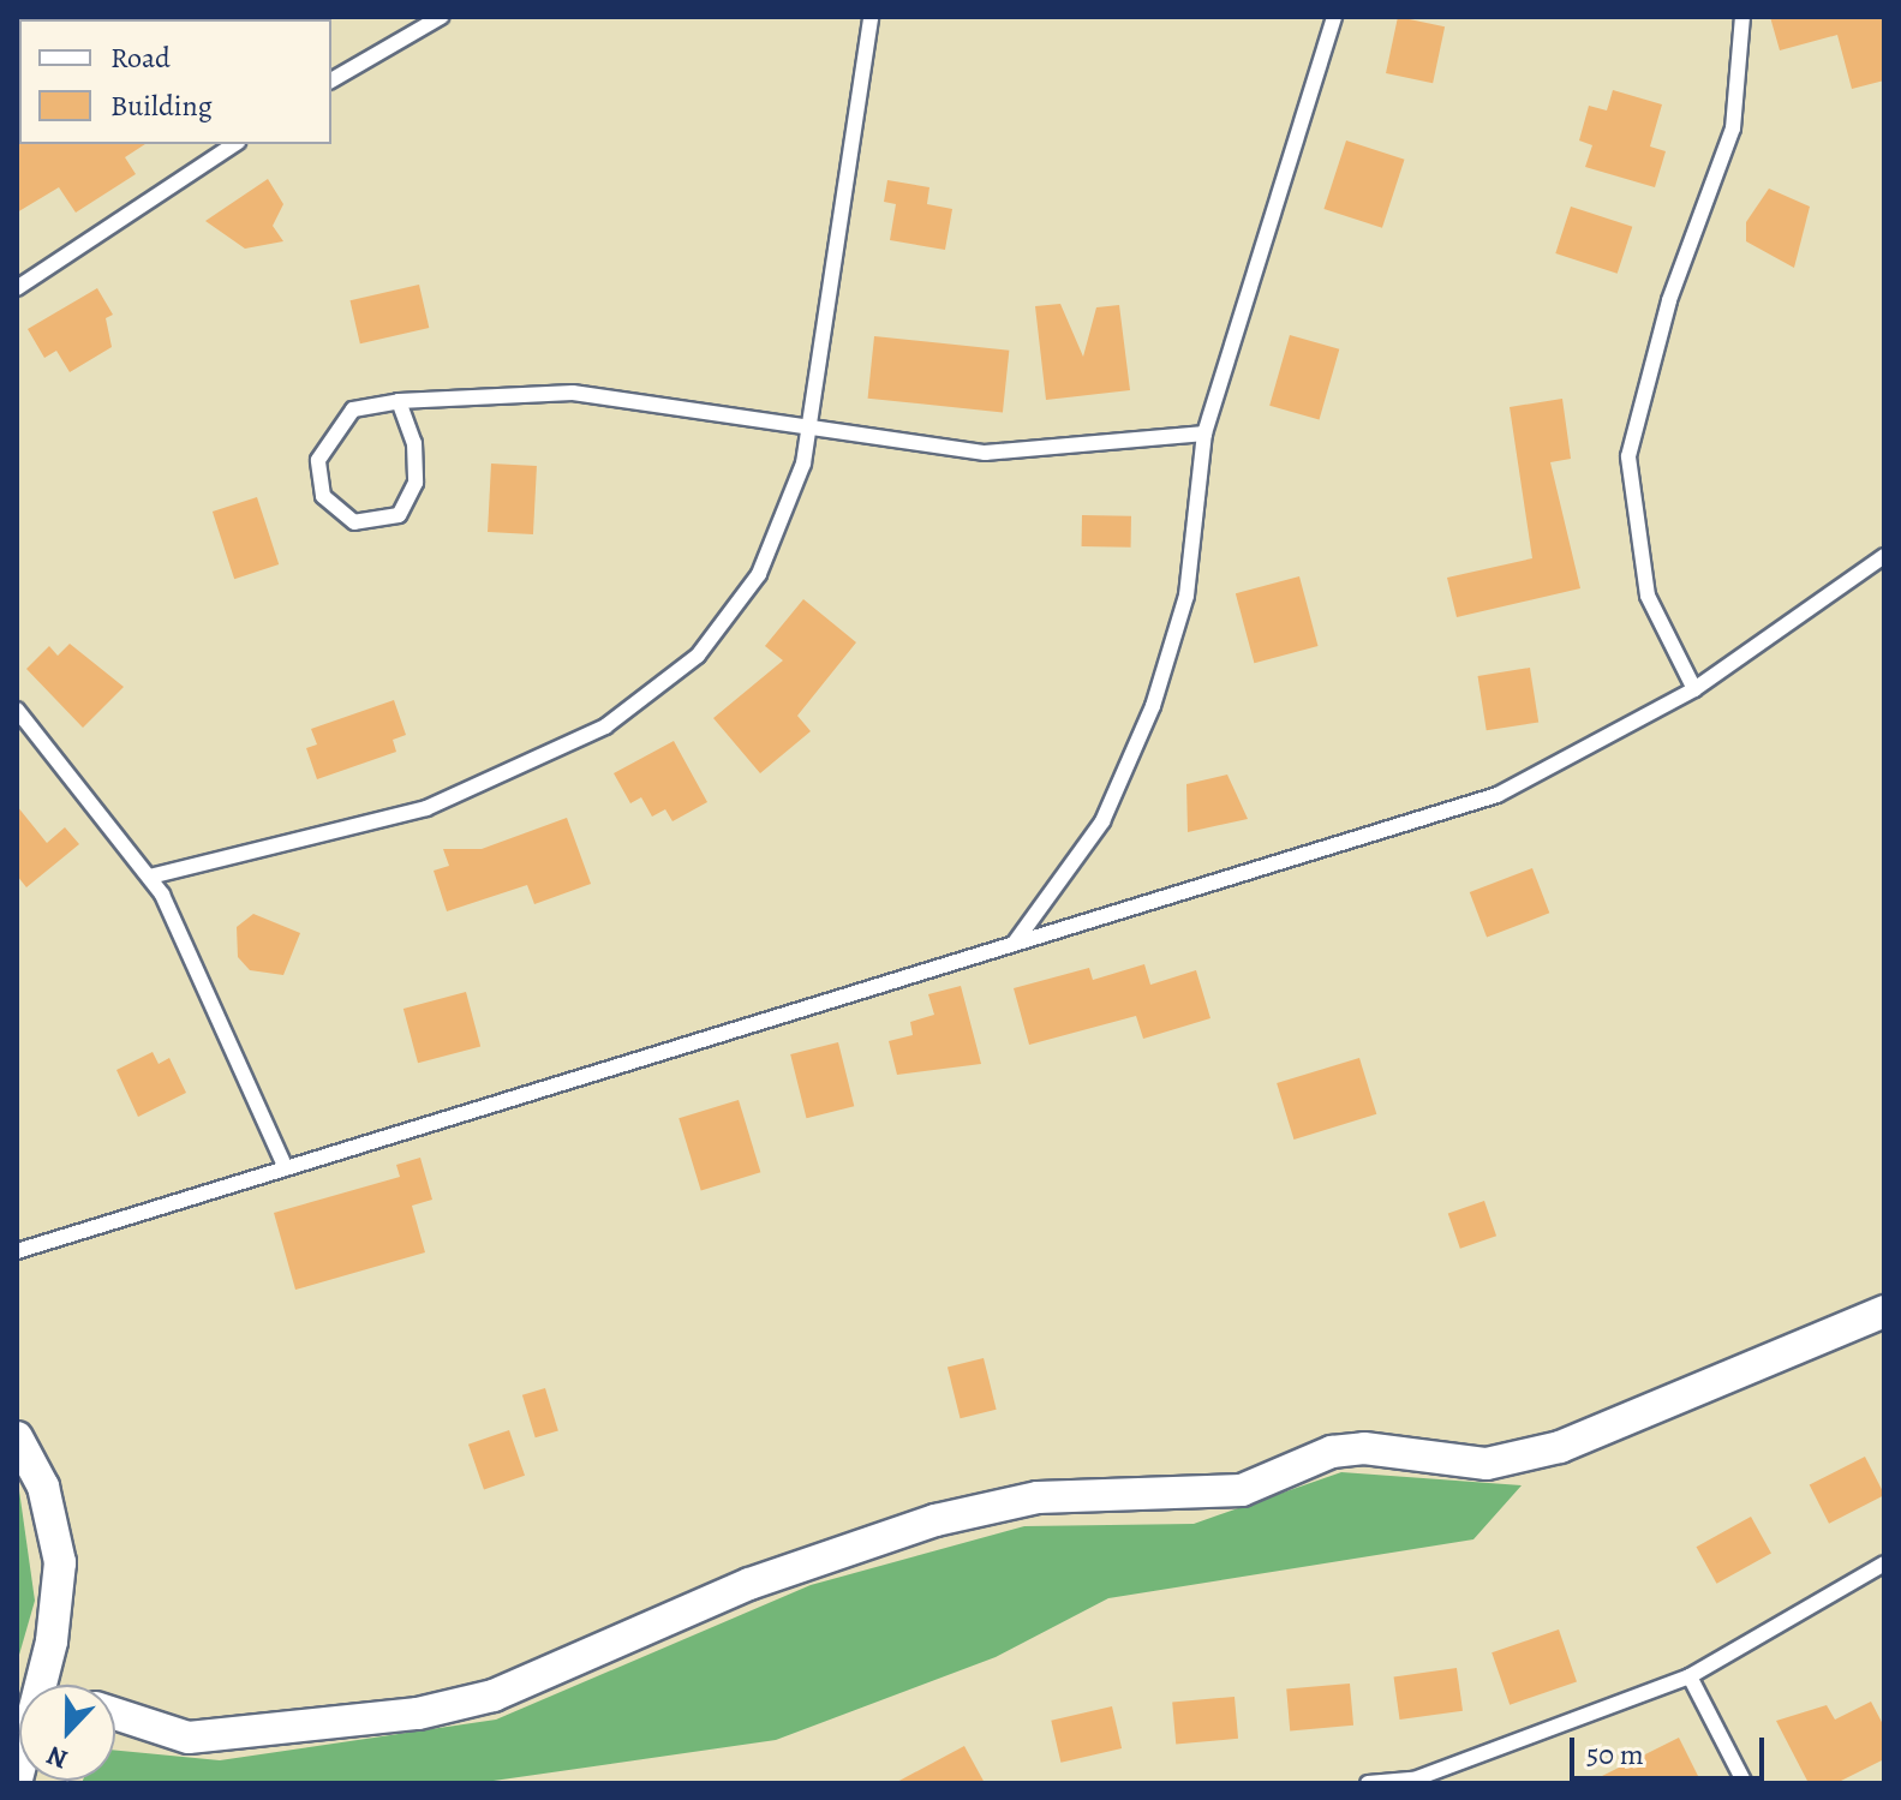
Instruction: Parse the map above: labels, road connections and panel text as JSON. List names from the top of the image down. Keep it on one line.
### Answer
{"legend":["Road","Building"],"scale_bar":"50 m","north":"bottom"}
